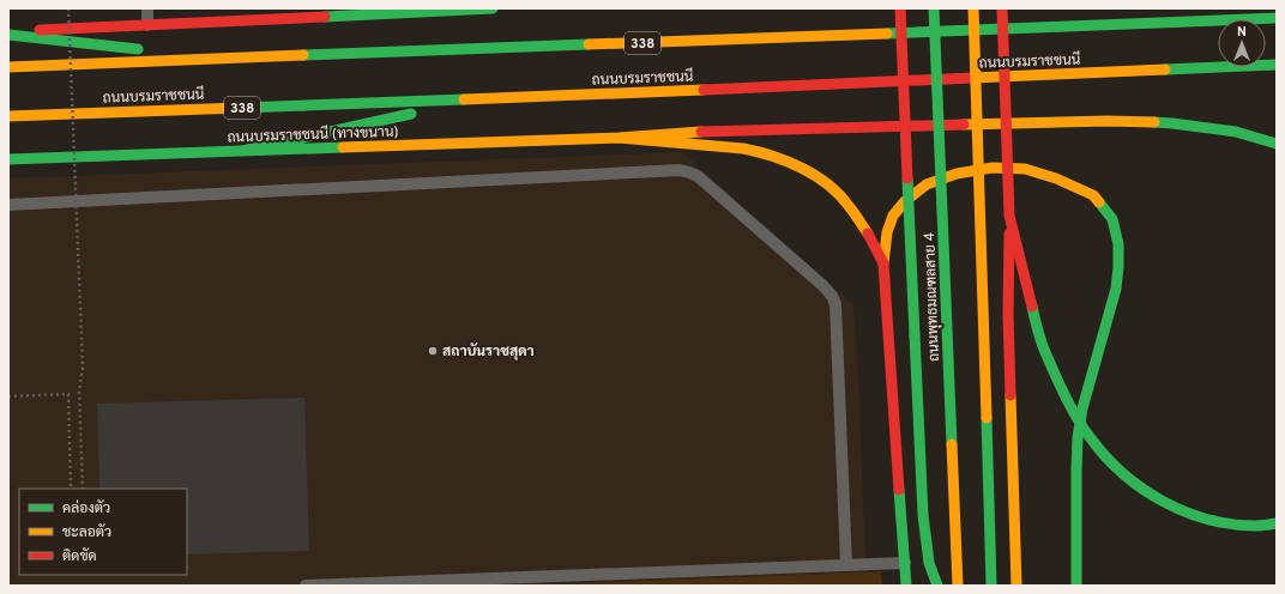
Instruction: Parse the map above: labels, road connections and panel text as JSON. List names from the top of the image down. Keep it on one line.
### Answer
{"streets":{"main road":["338","ถนนบรมราชชนนี","ถนนบรมราชชนนี (ทางขนาน)","ถนนพุทธมณฑลสาย 4"]},"places":["สถาบันราชสุดา"],"legend":["คล่องตัว","ชะลอตัว","ติดขัด"],"north":"top"}
